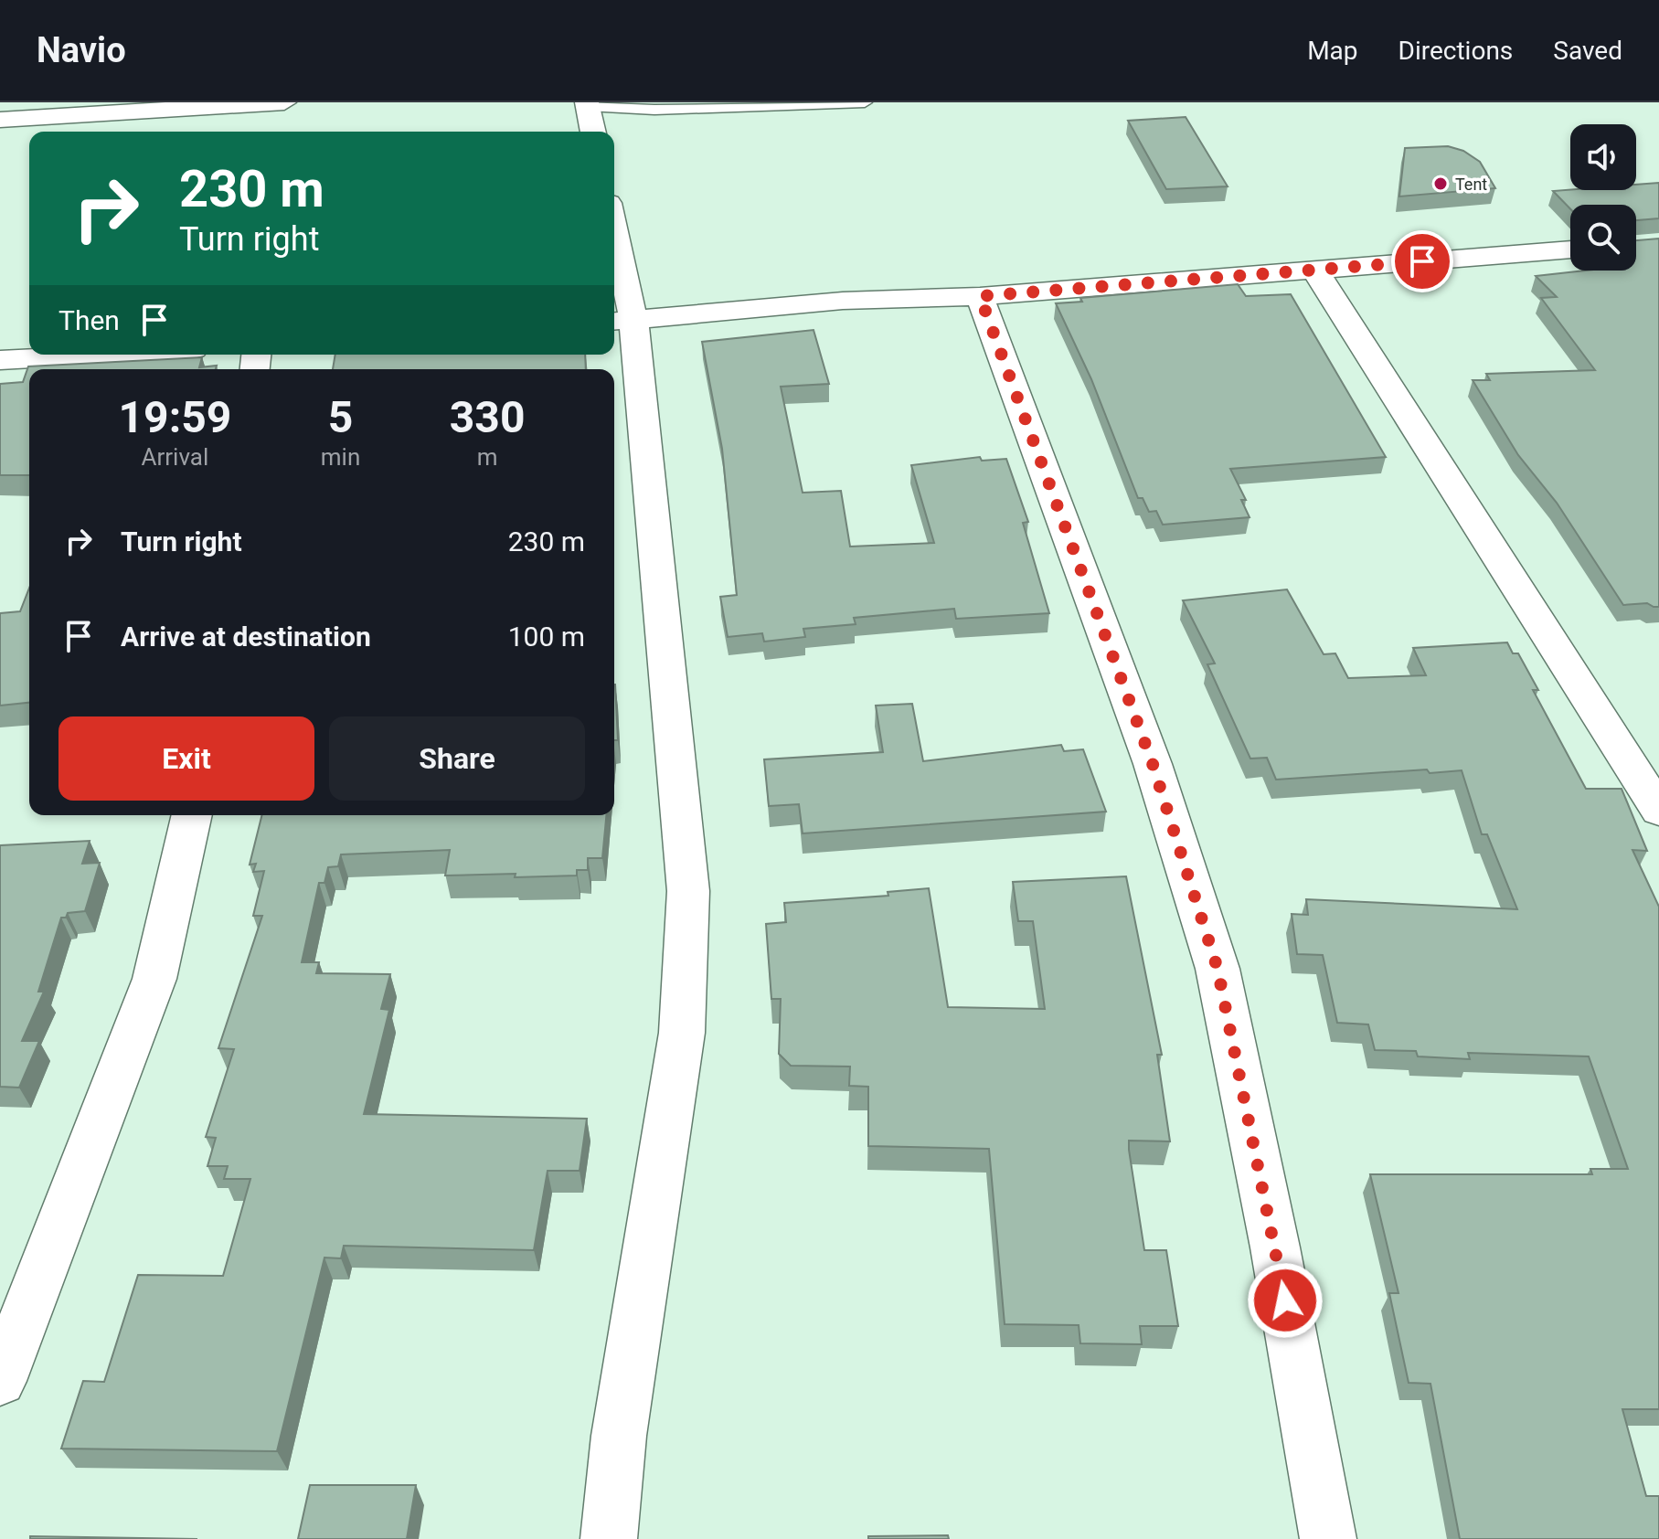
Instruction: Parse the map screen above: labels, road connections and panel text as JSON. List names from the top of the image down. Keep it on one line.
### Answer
{"places":["Tent"],"page":{"header":"Navio","nav":["Map","Directions","Saved"],"turn":["230 m","Turn right"],"then":"Then","eta":["19:59","Arrival","5","min","330","m"],"list":[{"name":"Turn right","value":"230 m"},{"name":"Arrive at destination","value":"100 m"}],"buttons":["Exit","Share"]}}
